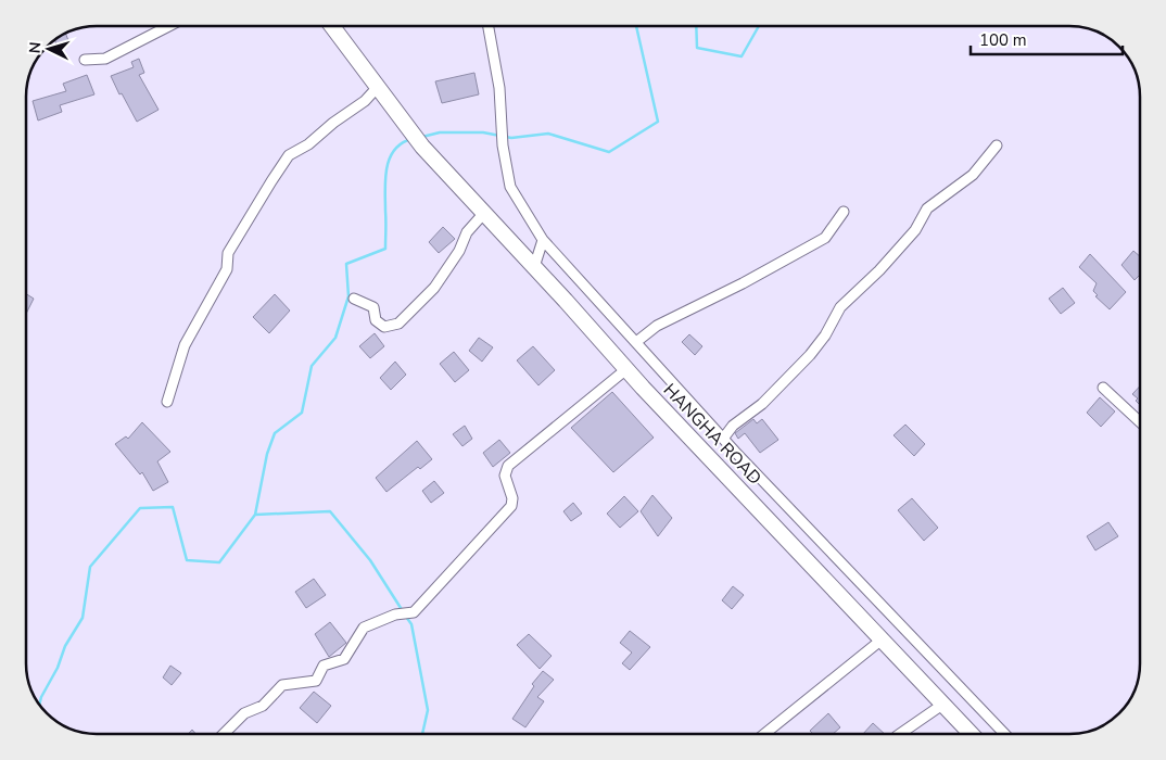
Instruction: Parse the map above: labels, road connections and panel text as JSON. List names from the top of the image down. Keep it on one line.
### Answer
{"streets":{"highway":["HANGHA ROAD"]},"scale_bar":"100 m","north":"left"}
